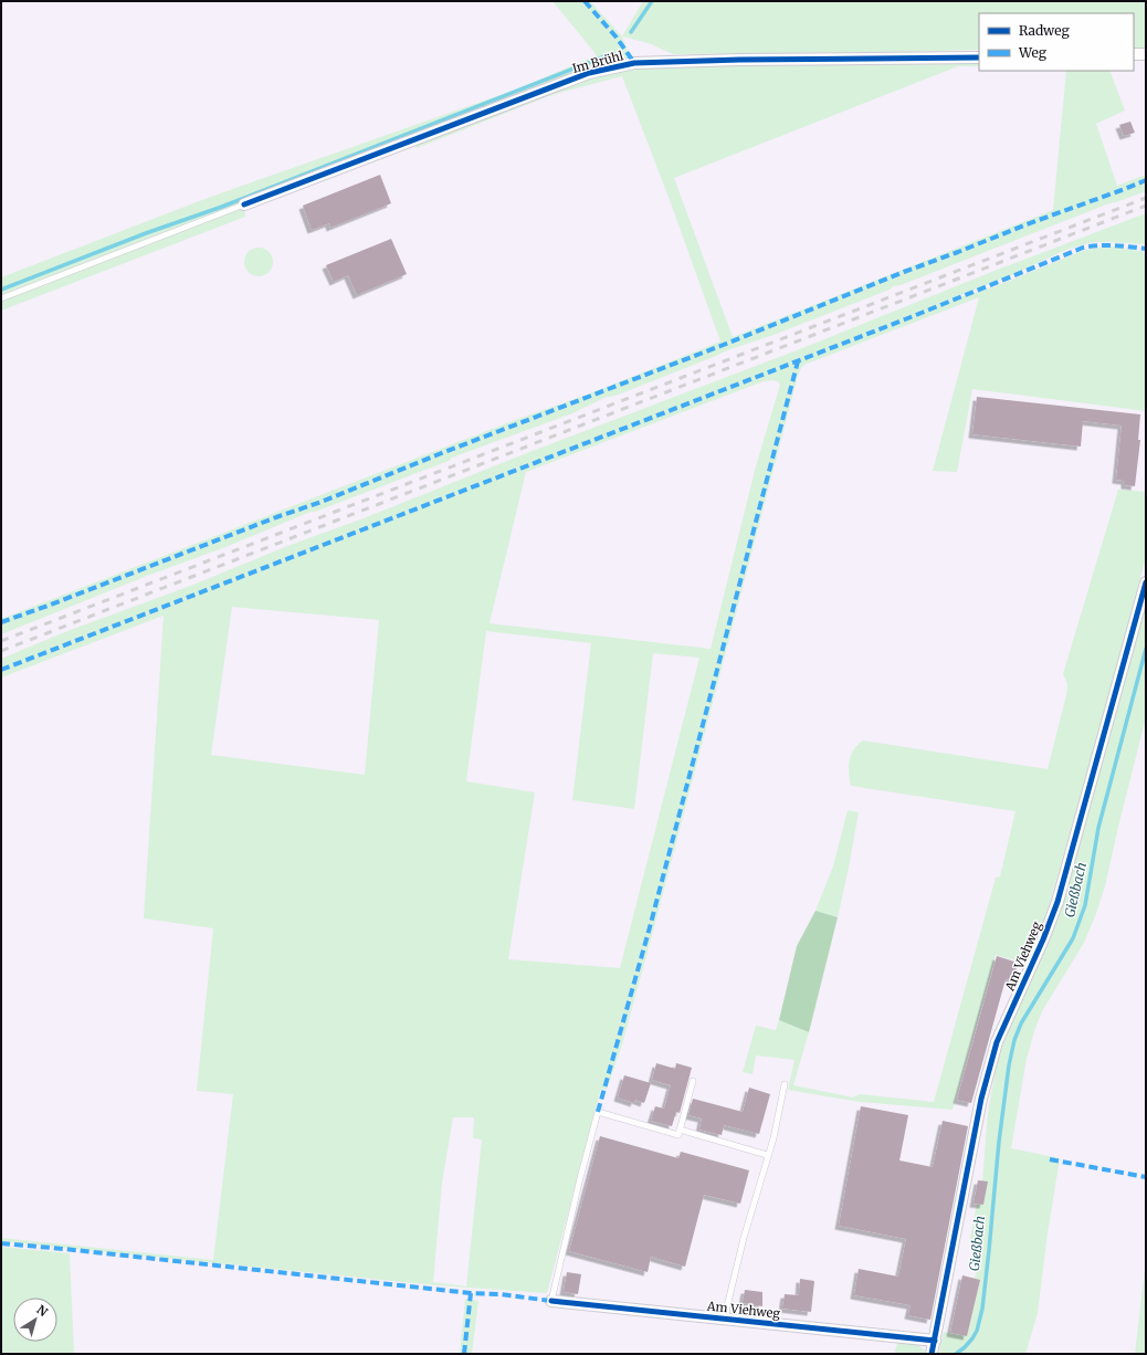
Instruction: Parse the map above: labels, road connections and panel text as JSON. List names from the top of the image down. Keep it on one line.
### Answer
{"streets":{"street":["Im Brühl","Am Viehweg"]},"water":["Gießbach"],"legend":["Radweg","Weg"],"north":"top right"}
